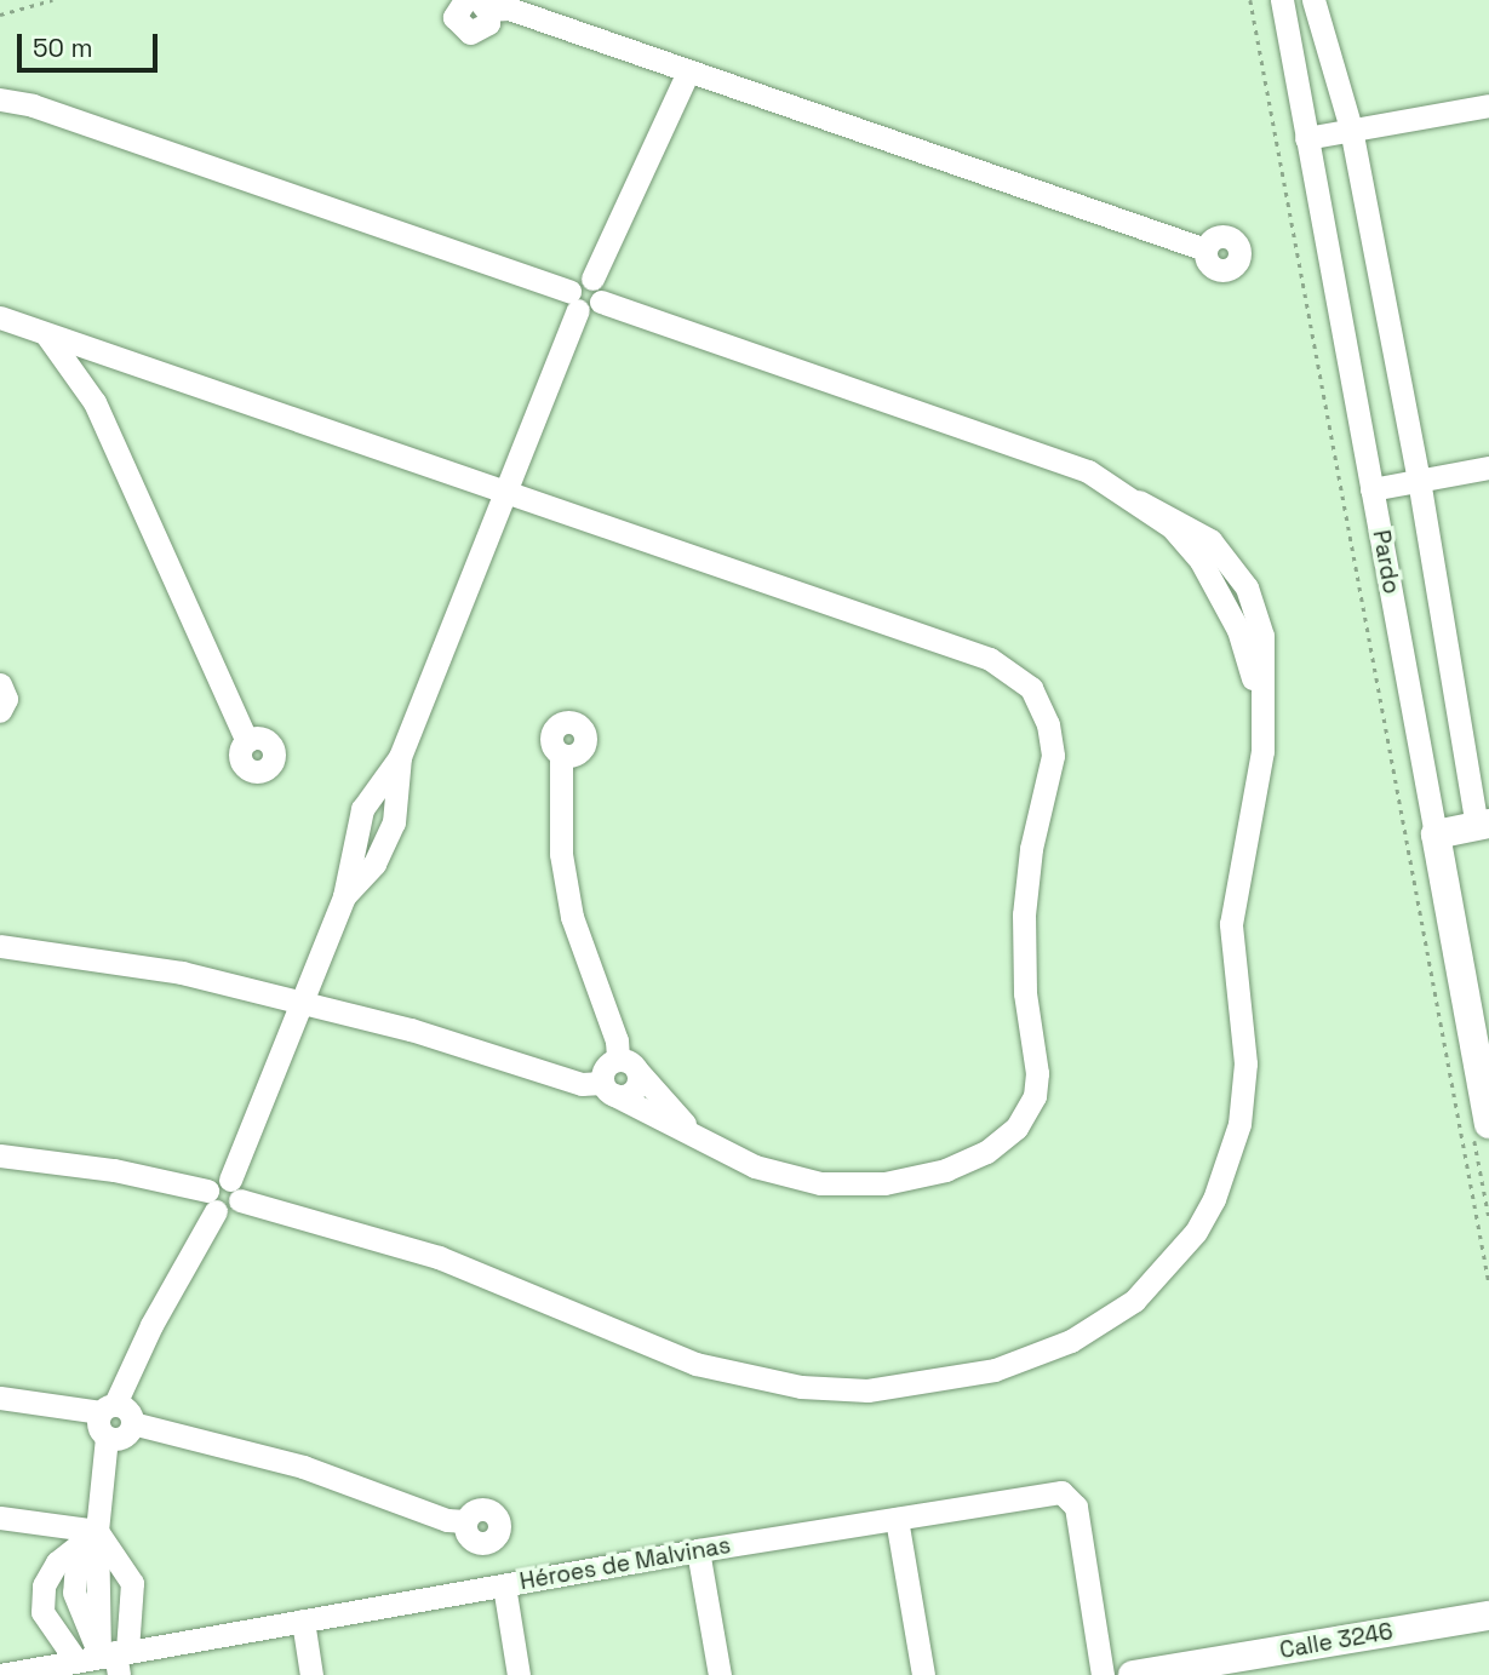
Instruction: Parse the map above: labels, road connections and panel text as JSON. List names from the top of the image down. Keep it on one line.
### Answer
{"streets":{"main road":["Pardo","Calle 3246"],"street":["Héroes de Malvinas"]},"scale_bar":"50 m"}
